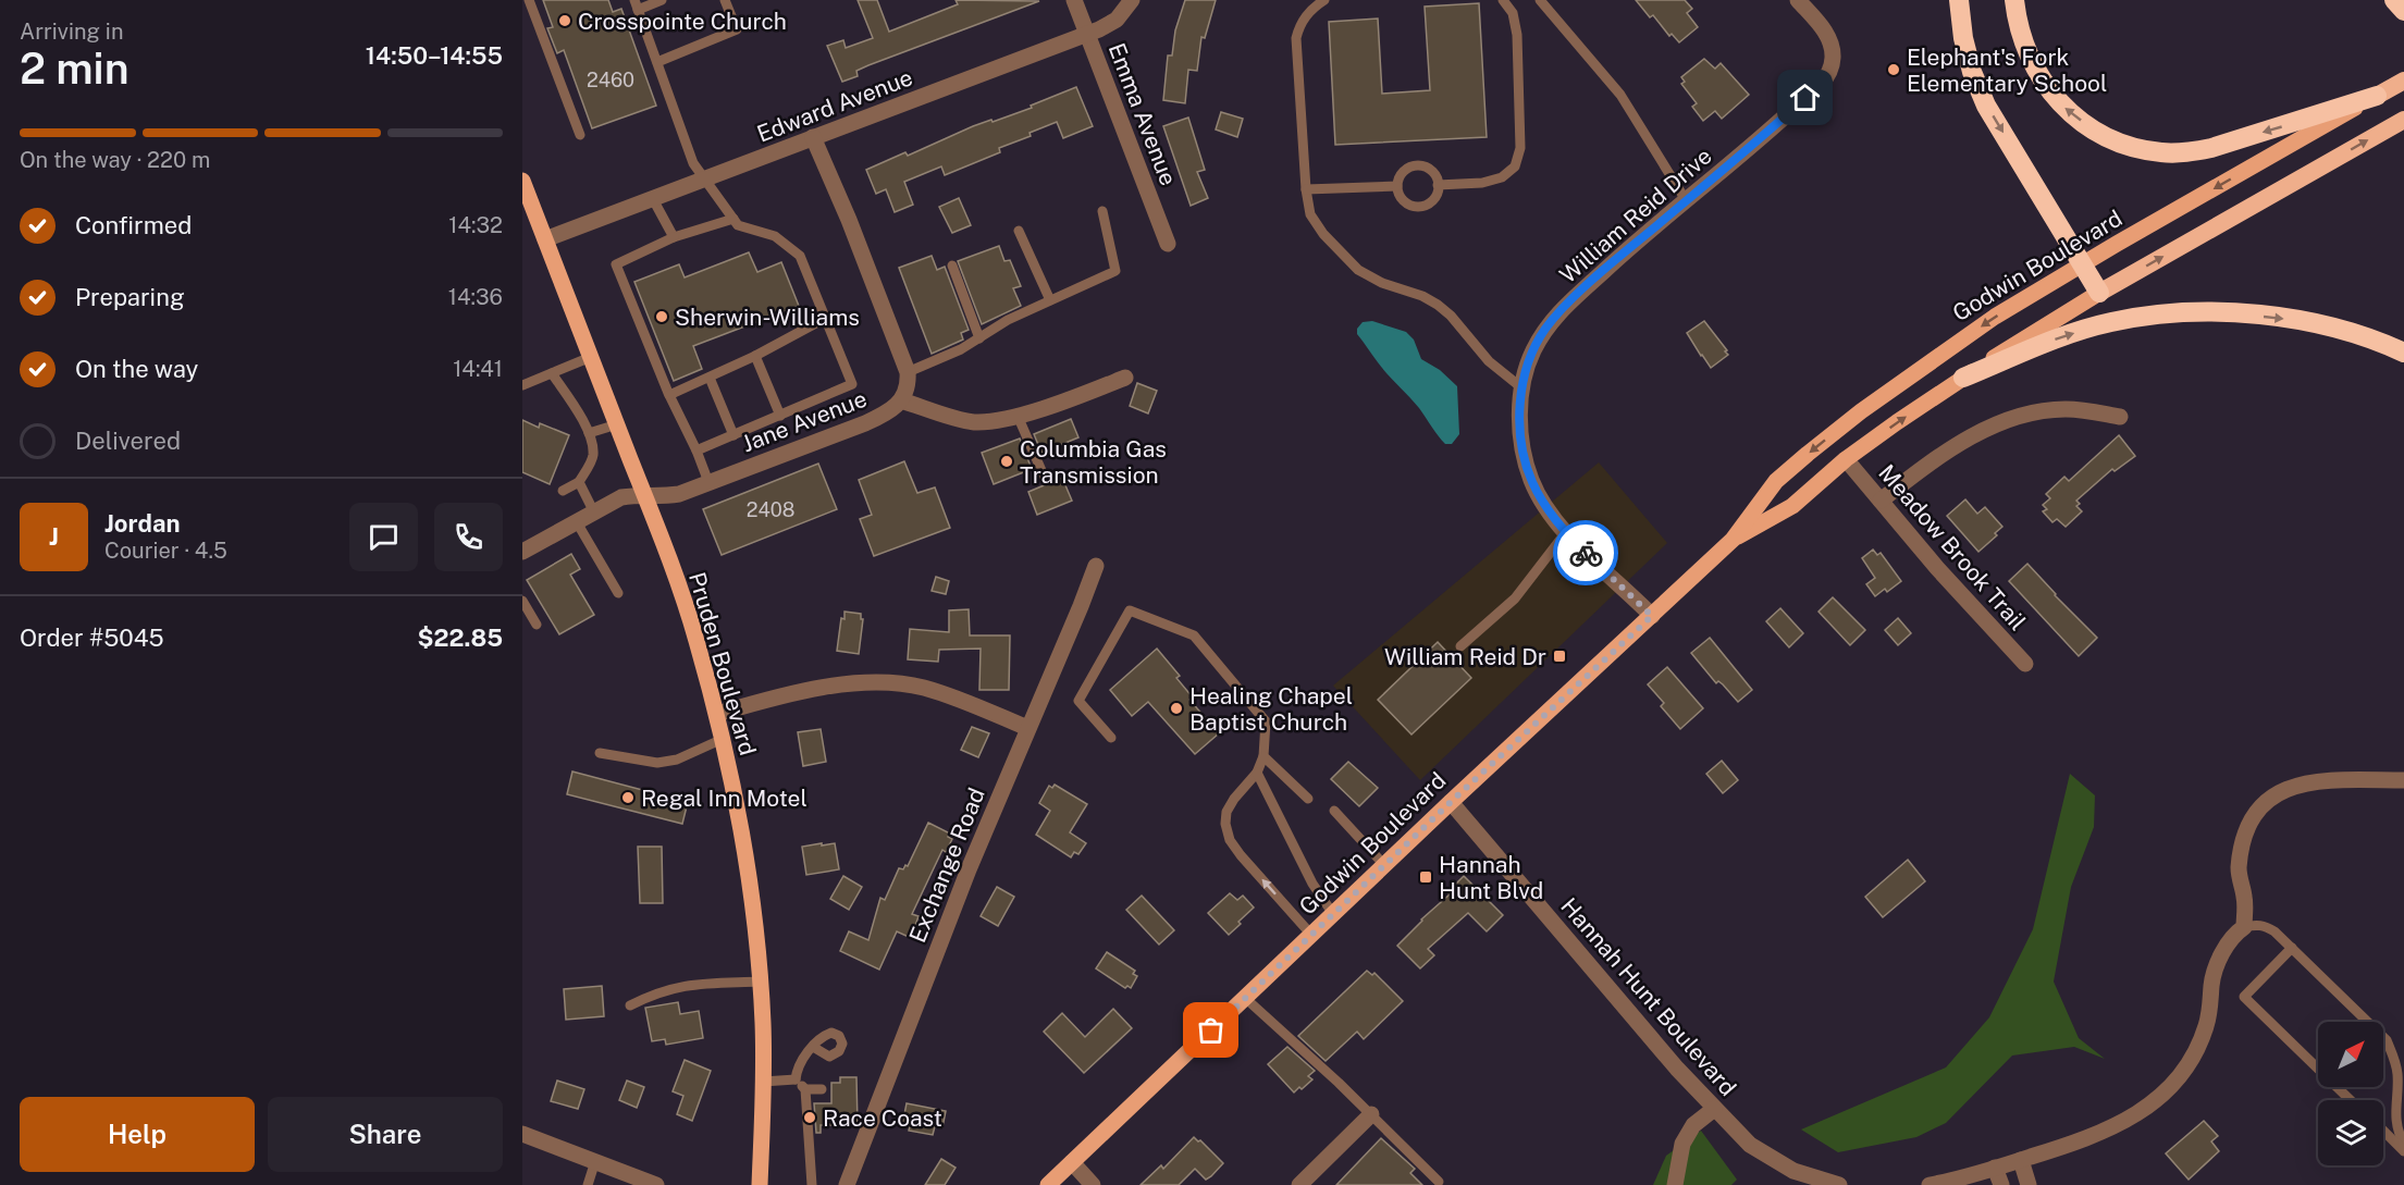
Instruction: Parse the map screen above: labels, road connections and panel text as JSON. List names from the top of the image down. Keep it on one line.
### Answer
{"streets":{"highway":["Godwin Boulevard"],"main road":["Pruden Boulevard"],"street":["Edward Avenue","Emma Avenue","William Reid Drive","Jane Avenue","Meadow Brook Trail","Exchange Road","Hannah Hunt Boulevard"]},"crossings":[["Edward Avenue","Emma Avenue"],["Edward Avenue","Pruden Boulevard"],["William Reid Drive","Godwin Boulevard"],["Godwin Boulevard","Meadow Brook Trail"],["Godwin Boulevard","Hannah Hunt Boulevard"],["Jane Avenue","Pruden Boulevard"]],"places":{"other":["Crosspointe Church","Elephant's Fork Elementary School","Sherwin-Williams","Columbia Gas Transmission","Healing Chapel Baptist Church","Regal Inn Motel","Race Coast"],"transit":["William Reid Dr","Hannah Hunt Blvd"]},"house_numbers":["2460","2408"],"north":"top right","page":{"heading":["2 min","Arriving in","14:50–14:55"],"panel":["Jordan","Courier · 4.5","Order #5045","$22.85"],"bar":"On the way · 220 m","list":[["Confirmed","14:32"],["Preparing","14:36"],["On the way","14:41"],"Delivered"],"round":"J","buttons":["Help","Share"]}}
